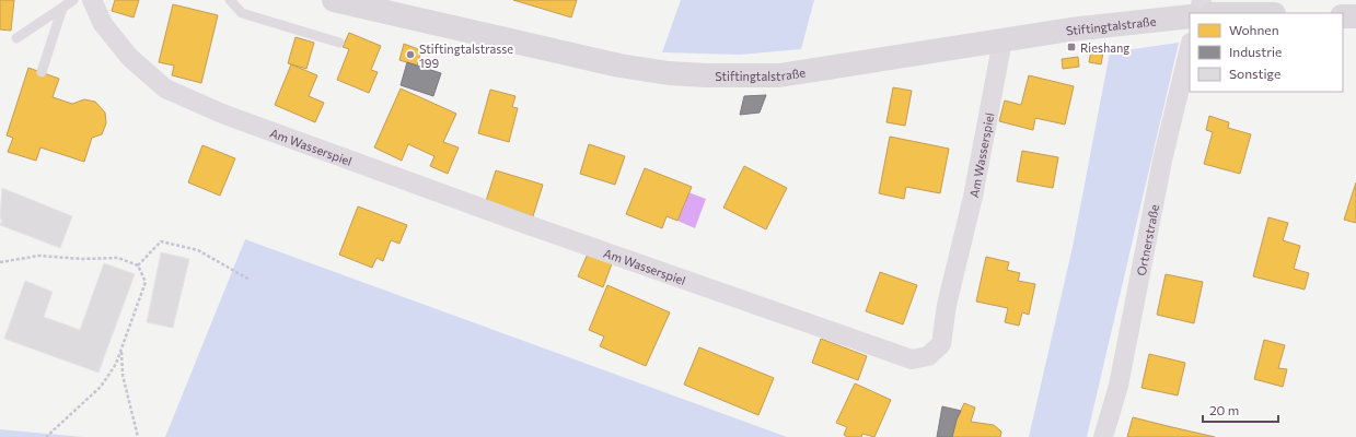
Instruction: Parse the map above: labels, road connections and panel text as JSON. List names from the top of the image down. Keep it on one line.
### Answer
{"streets":{"street":["Stiftingtalstraße","Am Wasserspiel","Ortnerstraße"]},"crossings":[["Stiftingtalstraße","Am Wasserspiel"]],"places":{"transit":["Rieshang"],"other":["Stiftingtalstrasse 199"]},"legend":["Wohnen","Industrie","Sonstige"],"scale_bar":"20 m"}
